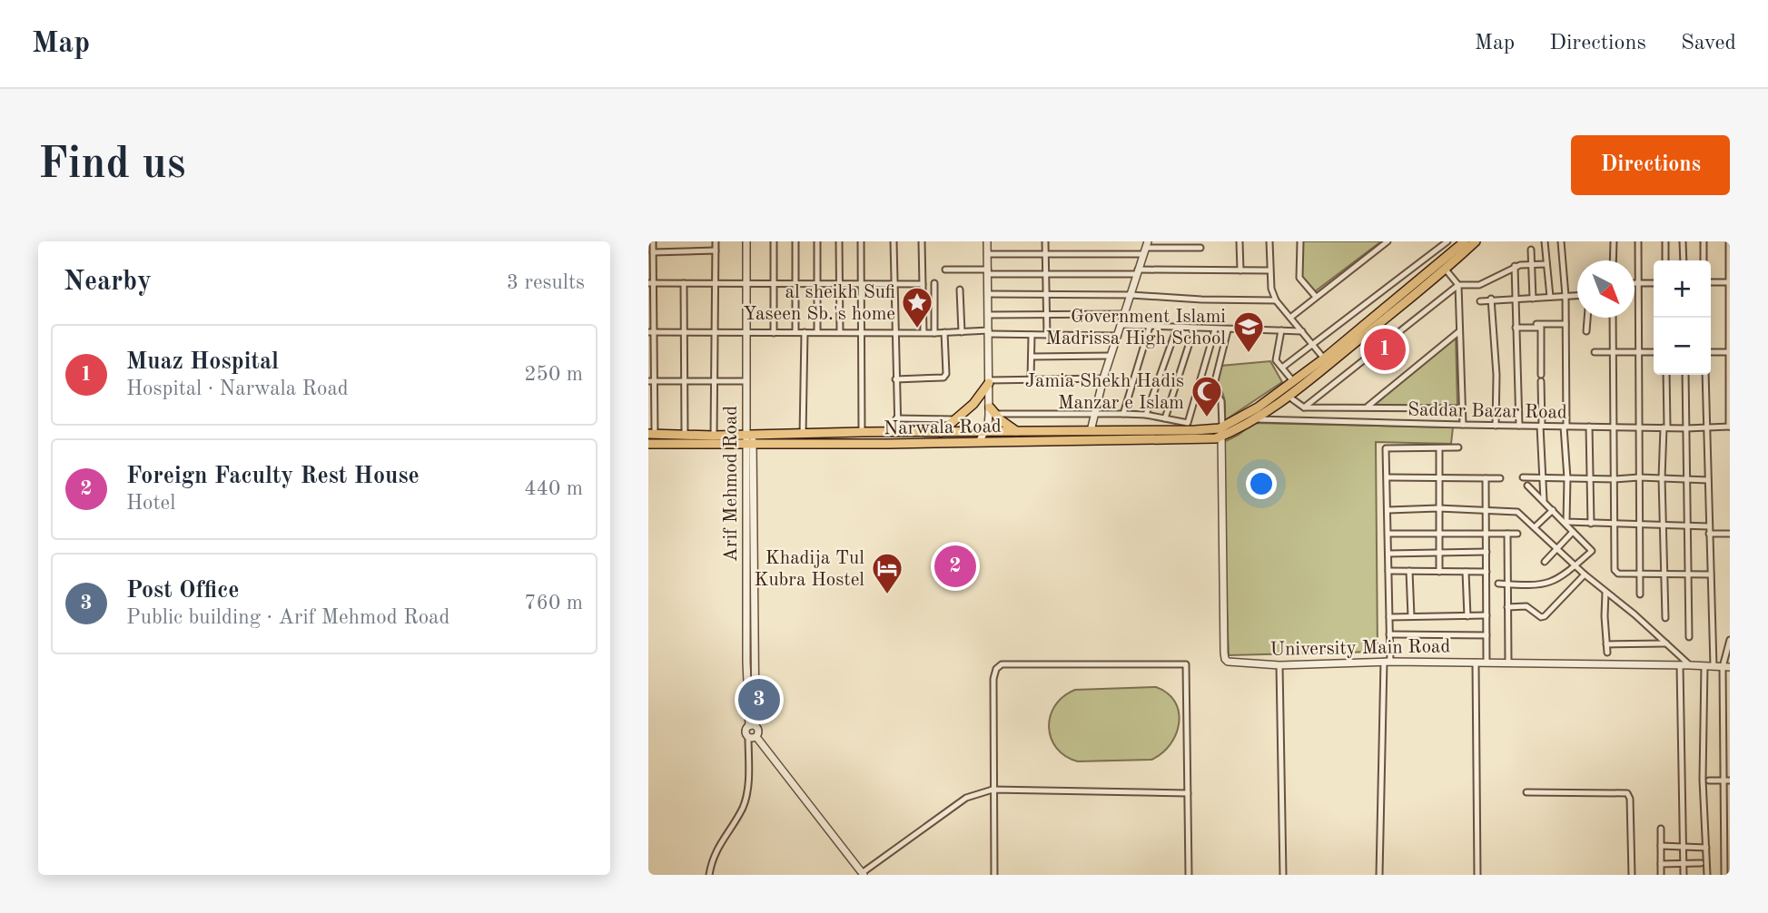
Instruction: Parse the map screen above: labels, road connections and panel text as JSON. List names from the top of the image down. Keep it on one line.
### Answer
{"streets":{"main road":["Narwala Road"],"street":["Saddar Bazar Road","Arif Mehmod Road","University Main Road"]},"crossings":[["Saddar Bazar Road","Narwala Road"],["Narwala Road","Arif Mehmod Road"],["Narwala Road","University Main Road"]],"places":{"place":["al sheikh Sufi Yaseen Sb.'s home"],"school or university":["Government Islami Madrissa High School"],"mosque":["Jamia Shekh Hadis Manzar e Islam"],"hotel":["Khadija Tul Kubra Hostel"]},"north":"bottom right","page":{"header":"Map","nav":["Map","Directions","Saved"],"buttons":"Directions","title":"Find us","heading":["Nearby","3 results"],"map_buttons":["+","−"],"list":[{"mark":"1","name":"Muaz Hospital","note":"Hospital · Narwala Road","value":"250 m"},{"mark":"2","name":"Foreign Faculty Rest House","note":"Hotel","value":"440 m"},{"mark":"3","name":"Post Office","note":"Public building · Arif Mehmod Road","value":"760 m"}],"pins":["1","2","3"]}}
